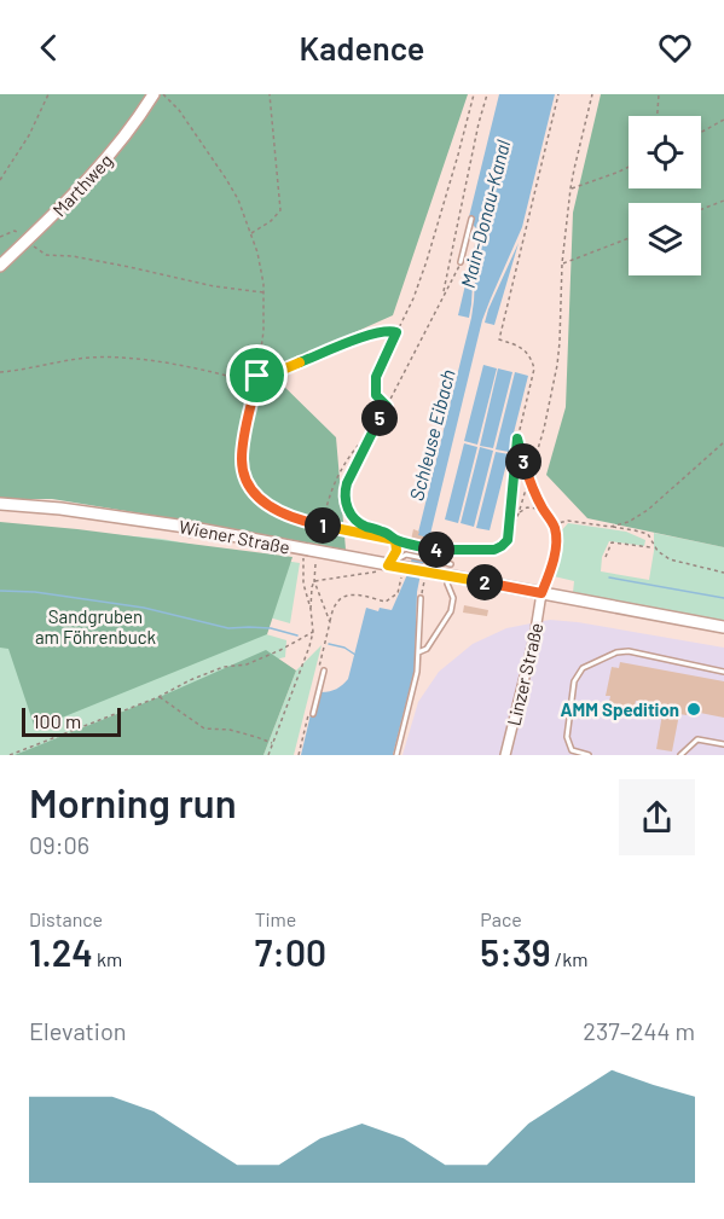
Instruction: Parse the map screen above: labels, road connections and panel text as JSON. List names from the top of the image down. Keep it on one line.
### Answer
{"streets":{"main road":["Marthweg","Wiener Straße"],"street":["Linzer Straße"]},"crossings":[["Wiener Straße","Linzer Straße"]],"water":["Main-Donau-Kanal","Schleuse Eibach"],"parks":["Sandgruben am Föhrenbuck"],"places":["AMM Spedition"],"scale_bar":"100 m","page":{"header":"Kadence","pins":["5","3","1","4","2"],"scale":"100 m","heading":["Morning run","09:06"],"stats":[["Distance","1.24 km"],["Time","7:00"],["Pace","5:39 /km"]],"chart":["Elevation","237–244 m"]}}
